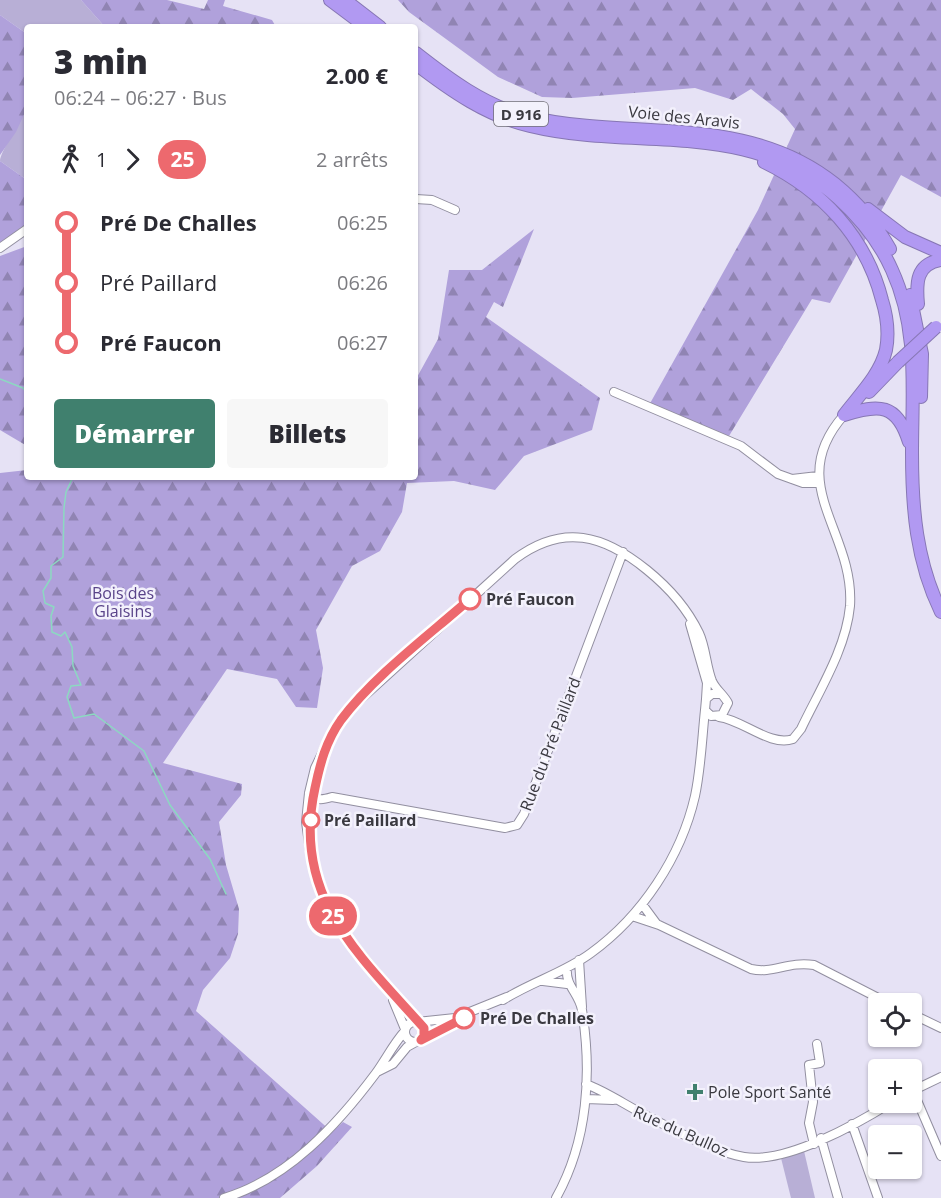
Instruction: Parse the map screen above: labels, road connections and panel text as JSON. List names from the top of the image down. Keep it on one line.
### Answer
{"streets":{"highway":["D 916","Voie des Aravis"],"street":["Rue du Pré Paillard","Rue du Bulloz"]},"parks":["Bois des Glaisins"],"places":{"other":["Pré Faucon","Pré Paillard","Pré De Challes"],"health":["Pole Sport Santé"]},"lines":["bus line 25"],"page":{"on_map":"25","heading":["3 min","06:24 – 06:27 · Bus","2.00 €"],"legs":["1","25","2 arrêts"],"list":[{"name":"Pré De Challes","value":"06:25"},{"name":"Pré Paillard","value":"06:26"},{"name":"Pré Faucon","value":"06:27"}],"buttons":["Démarrer","Billets"],"map_buttons":["+","−"]}}
